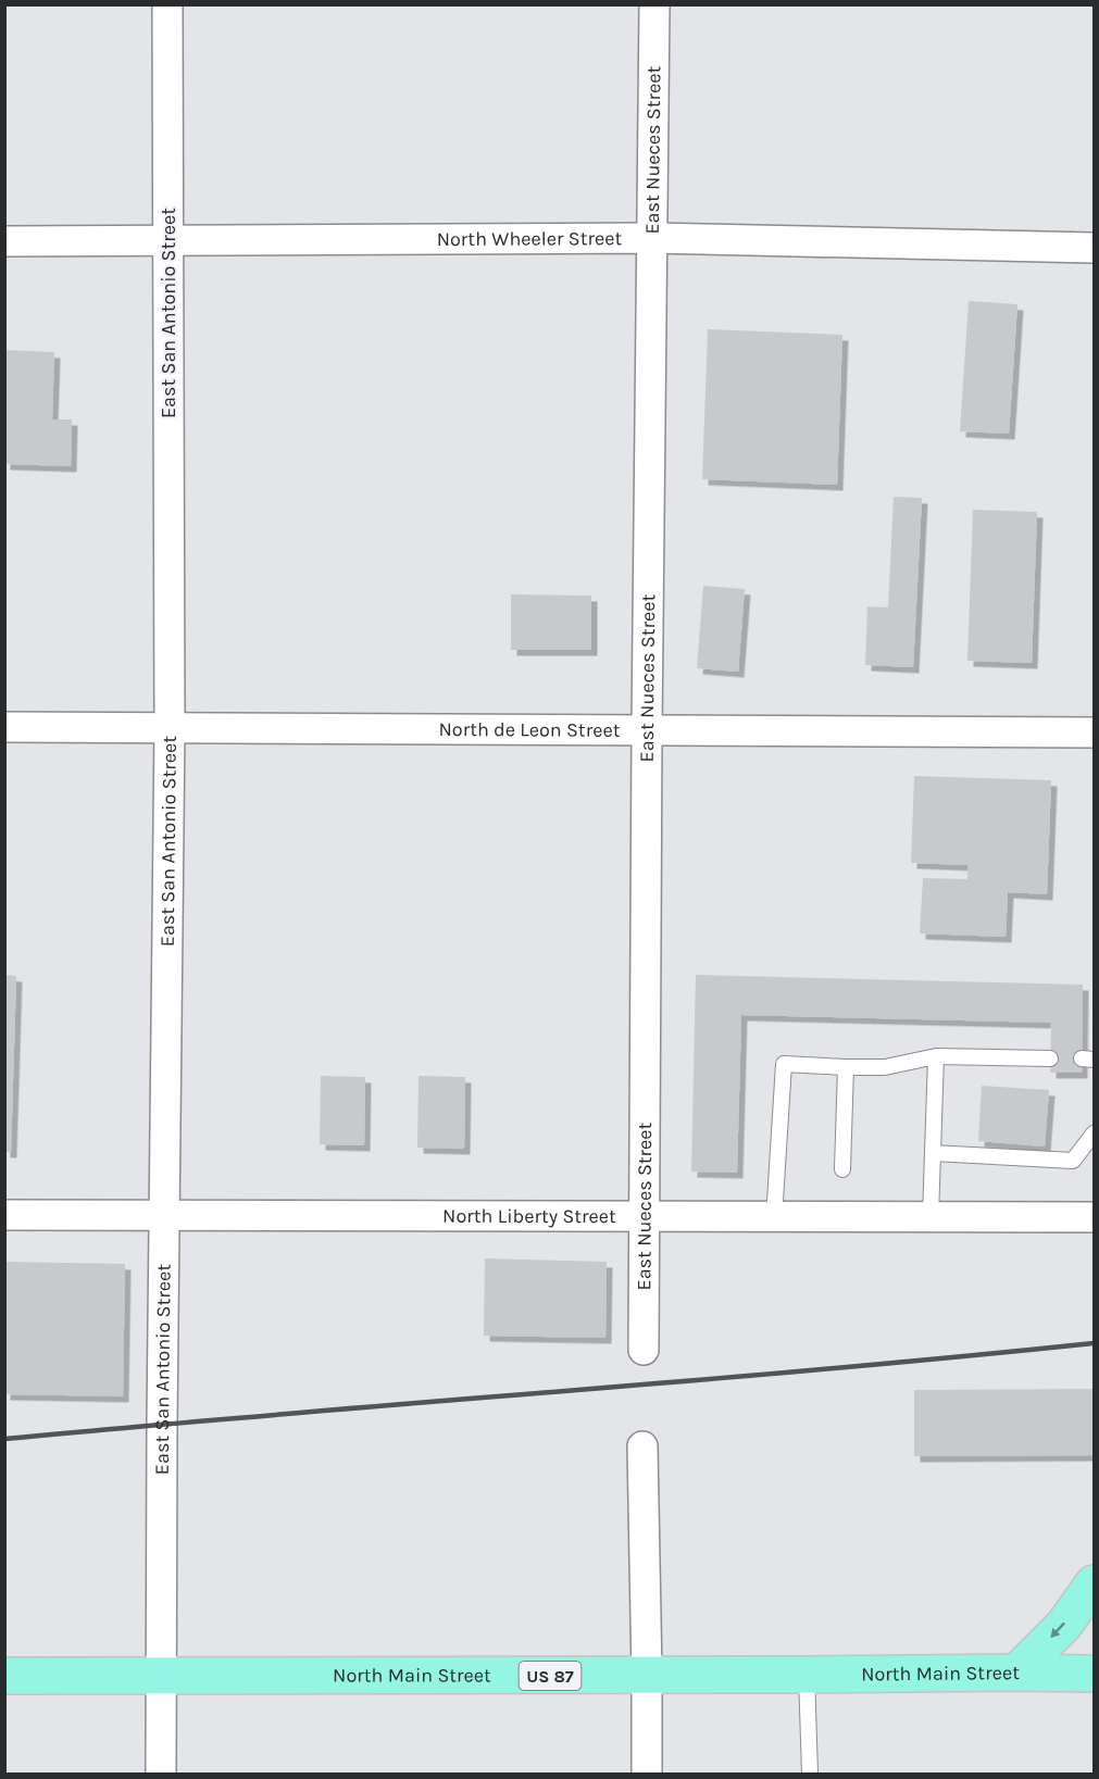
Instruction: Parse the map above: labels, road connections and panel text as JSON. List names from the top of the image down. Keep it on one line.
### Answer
{"streets":{"main road":["North Main Street","US 87"],"street":["East Nueces Street","North Wheeler Street","East San Antonio Street","North de Leon Street","North Liberty Street"]},"crossings":[["East Nueces Street","North Wheeler Street"],["East Nueces Street","North de Leon Street"],["East Nueces Street","North Liberty Street"],["North Wheeler Street","East San Antonio Street"],["East San Antonio Street","North de Leon Street"],["East San Antonio Street","North Liberty Street"],["East San Antonio Street","North Main Street"]]}
